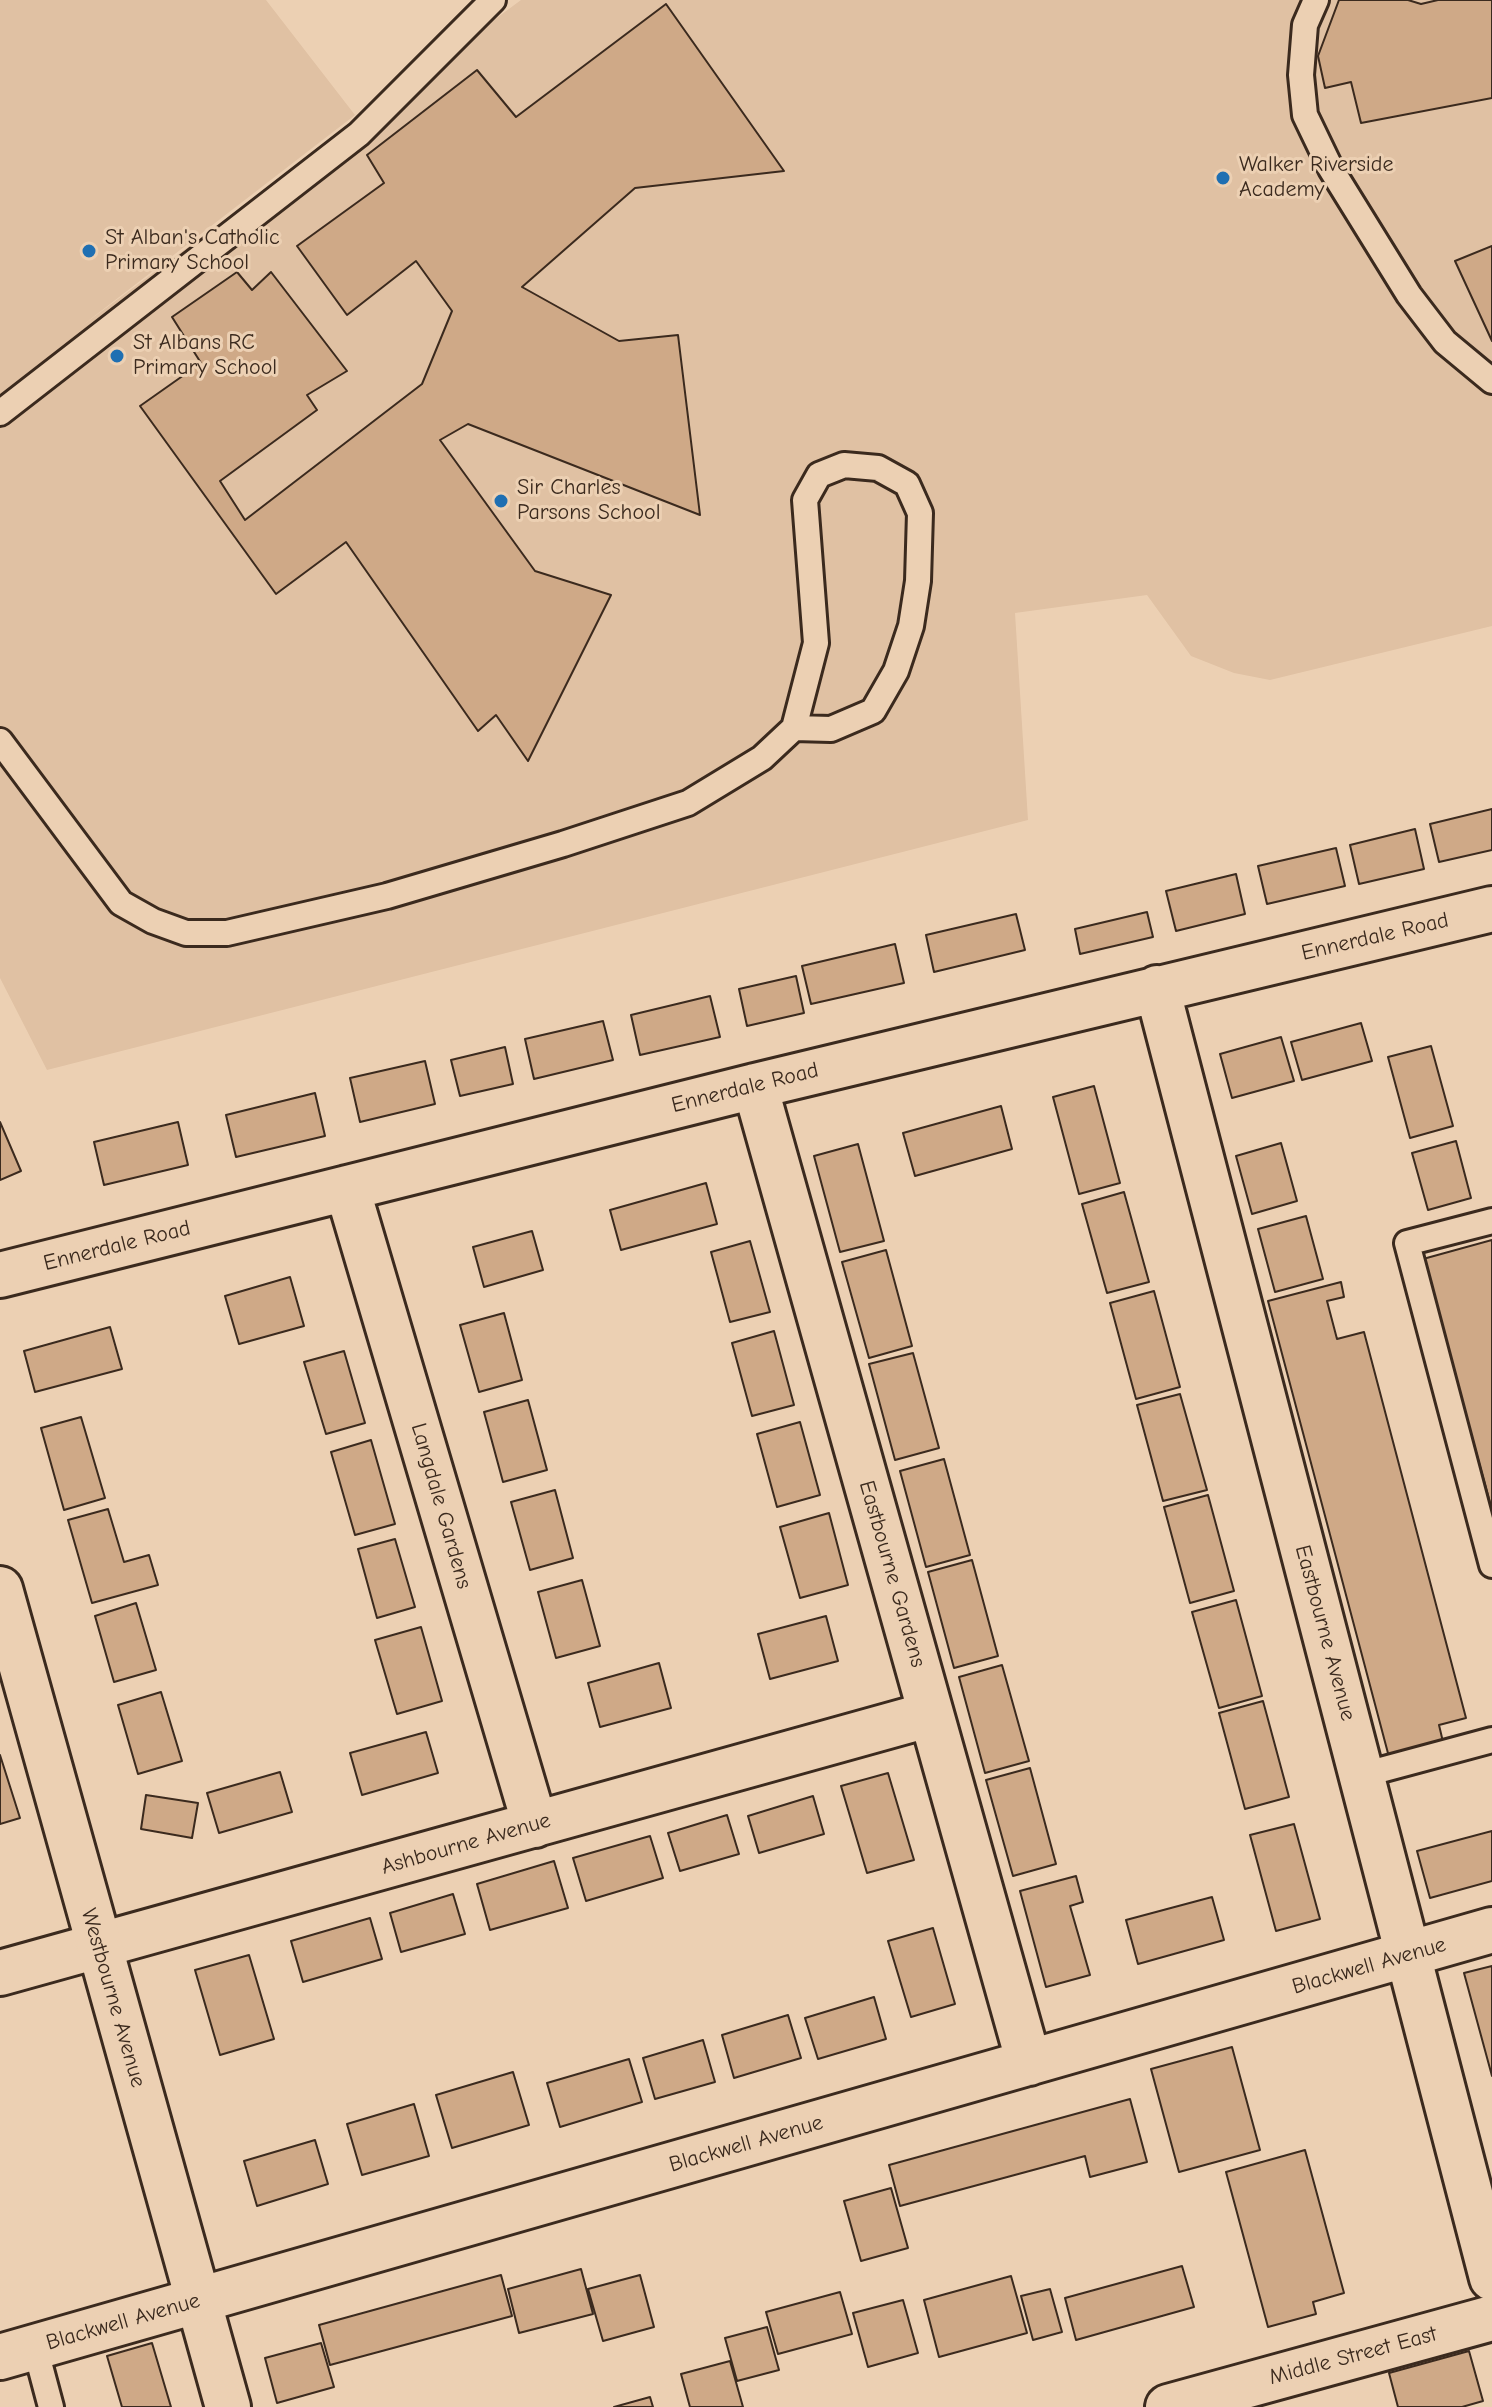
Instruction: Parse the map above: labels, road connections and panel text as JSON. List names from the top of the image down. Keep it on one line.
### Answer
{"streets":{"street":["Ennerdale Road","Langdale Gardens","Eastbourne Gardens","Eastbourne Avenue","Ashbourne Avenue","Blackwell Avenue","Westbourne Avenue","Middle Street East"]},"crossings":[["Ennerdale Road","Langdale Gardens"],["Ennerdale Road","Eastbourne Gardens"],["Ennerdale Road","Eastbourne Avenue"],["Langdale Gardens","Ashbourne Avenue"],["Eastbourne Gardens","Ashbourne Avenue"],["Eastbourne Gardens","Blackwell Avenue"],["Eastbourne Avenue","Blackwell Avenue"],["Ashbourne Avenue","Westbourne Avenue"],["Blackwell Avenue","Westbourne Avenue"]],"places":["Walker Riverside Academy","St Alban's Catholic Primary School","St Albans RC Primary School","Sir Charles Parsons School"]}
